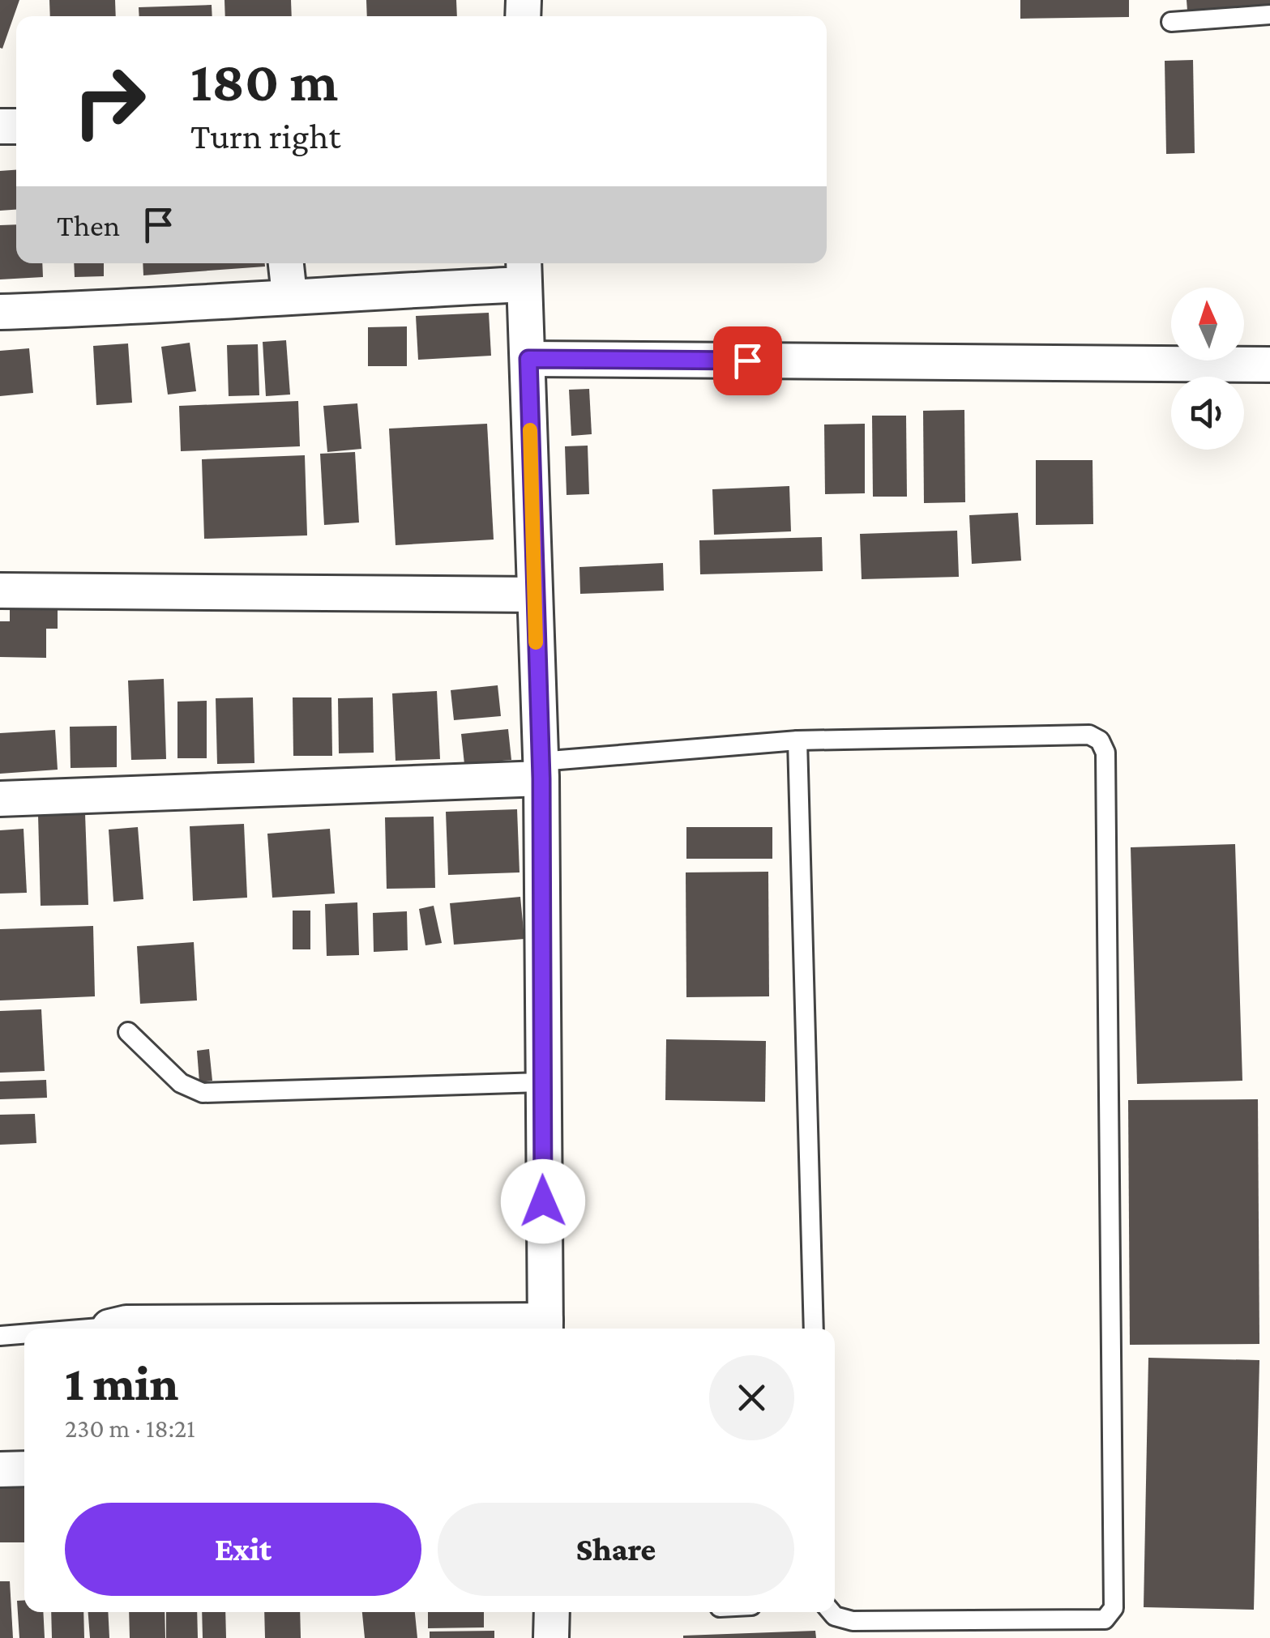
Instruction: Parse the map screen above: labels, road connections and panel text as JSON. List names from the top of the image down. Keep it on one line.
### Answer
{"north":"top","page":{"turn":["180 m","Turn right"],"then":"Then","heading":["1 min","230 m · 18:21"],"buttons":["Exit","Share"]}}
